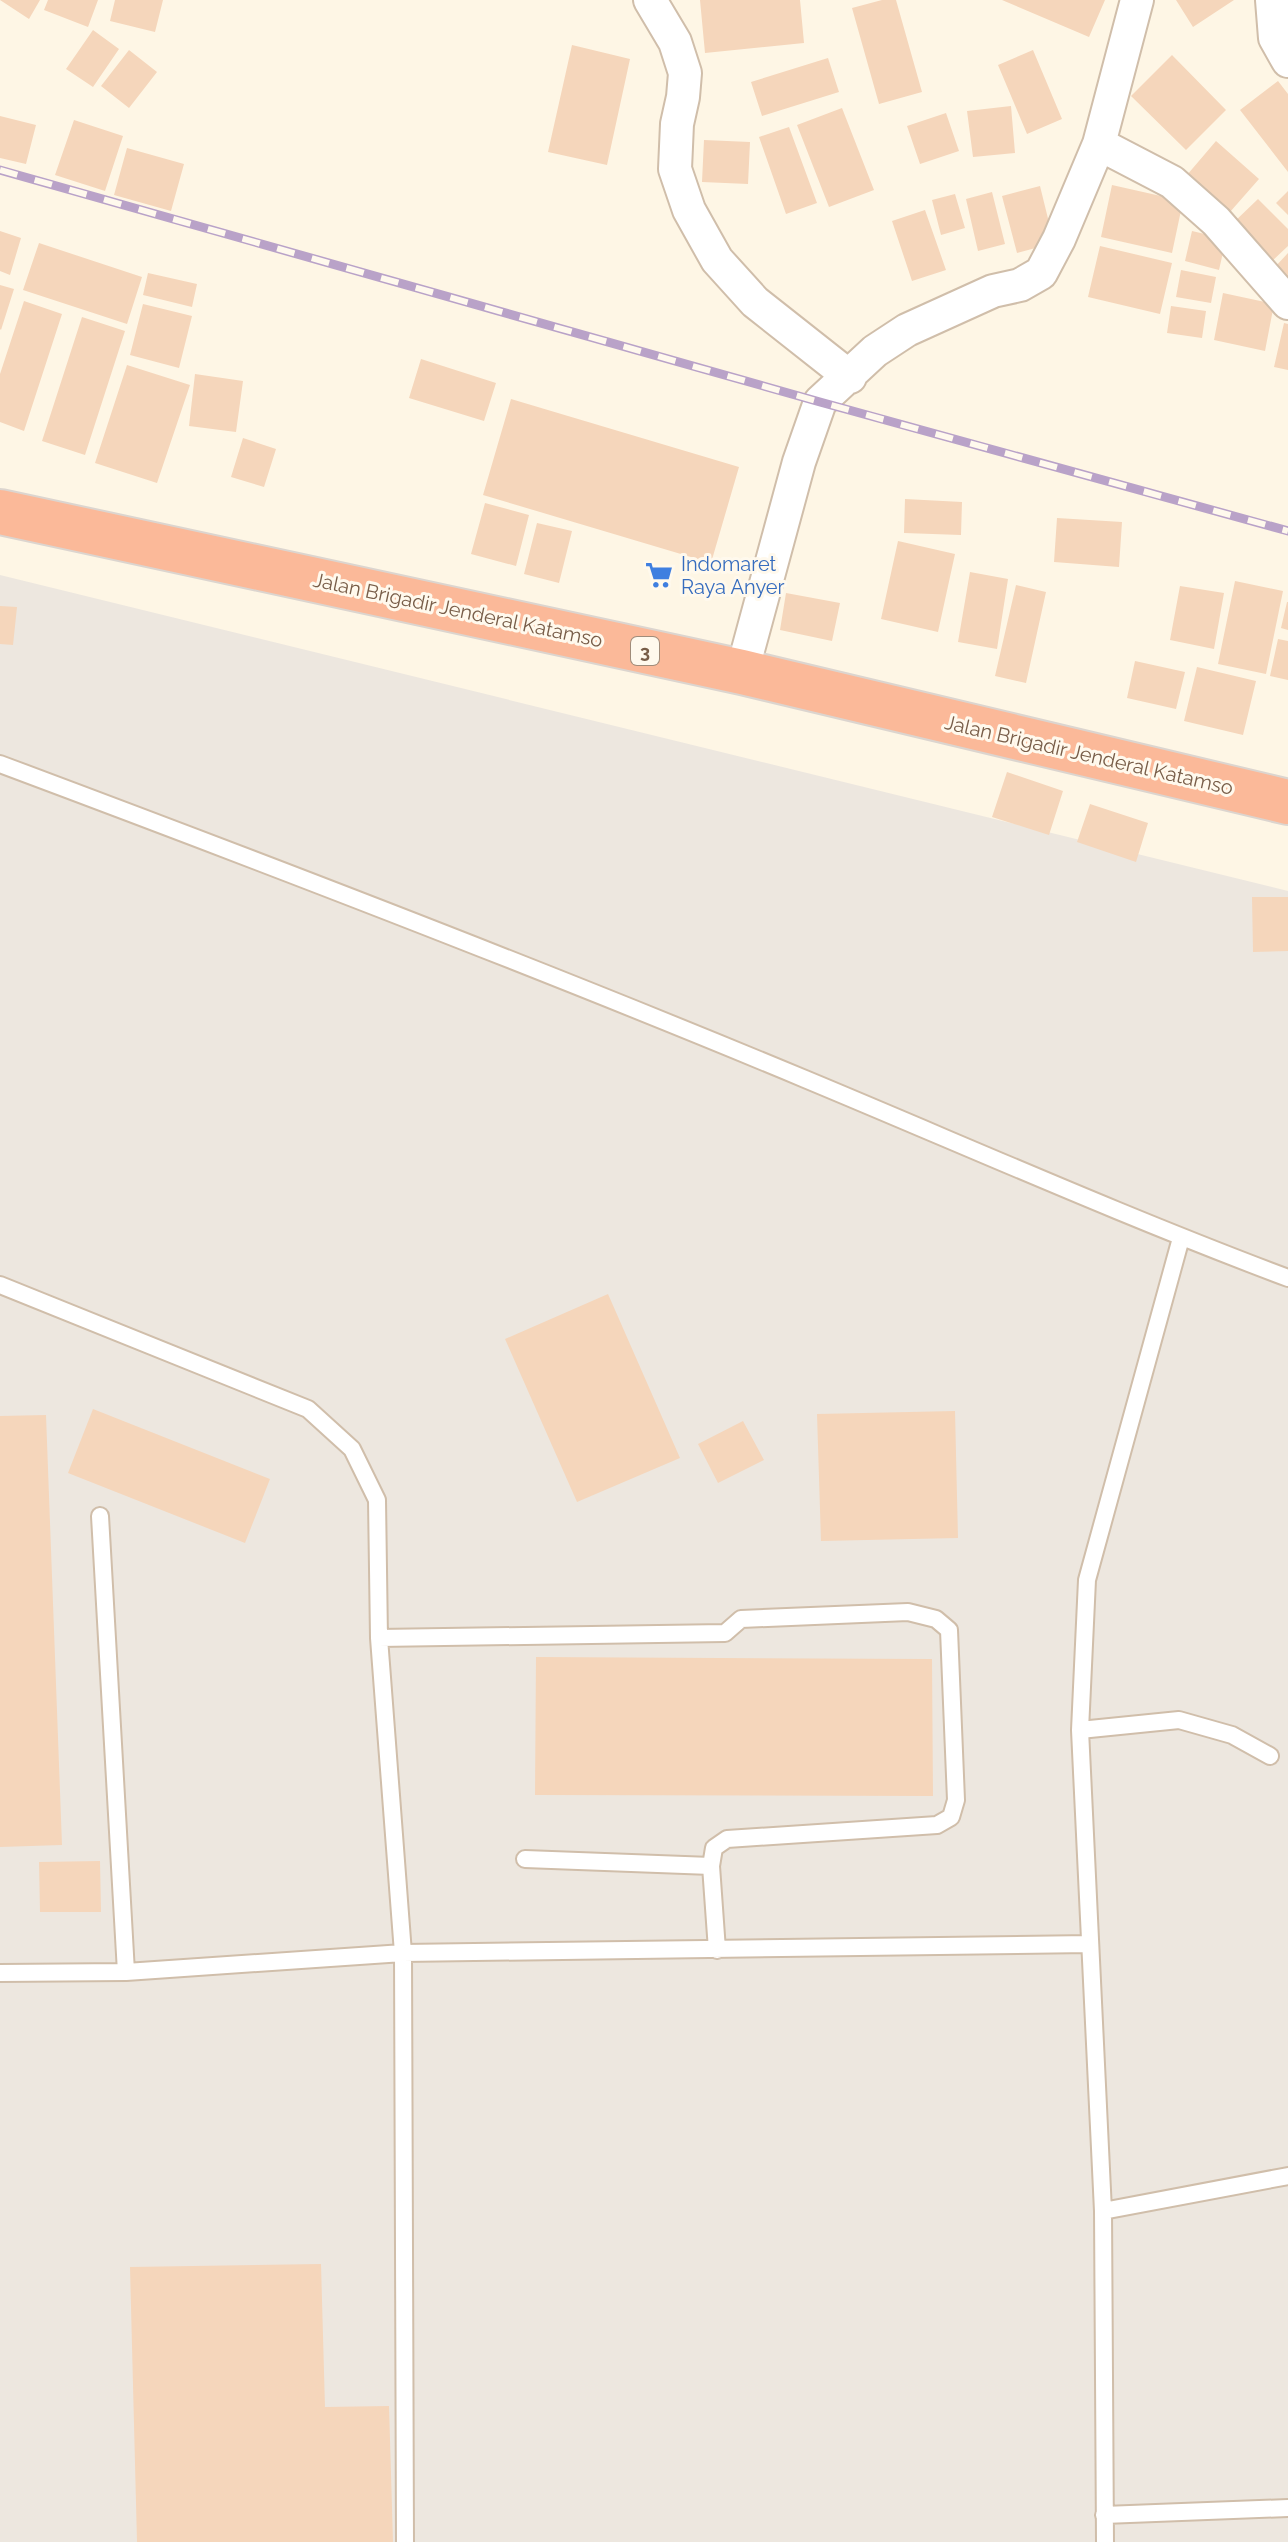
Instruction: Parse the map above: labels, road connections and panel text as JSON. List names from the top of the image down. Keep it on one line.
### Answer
{"streets":{"highway":["Jalan Brigadir Jenderal Katamso","3"]},"places":{"supermarket":["Indomaret Raya Anyer"]}}
